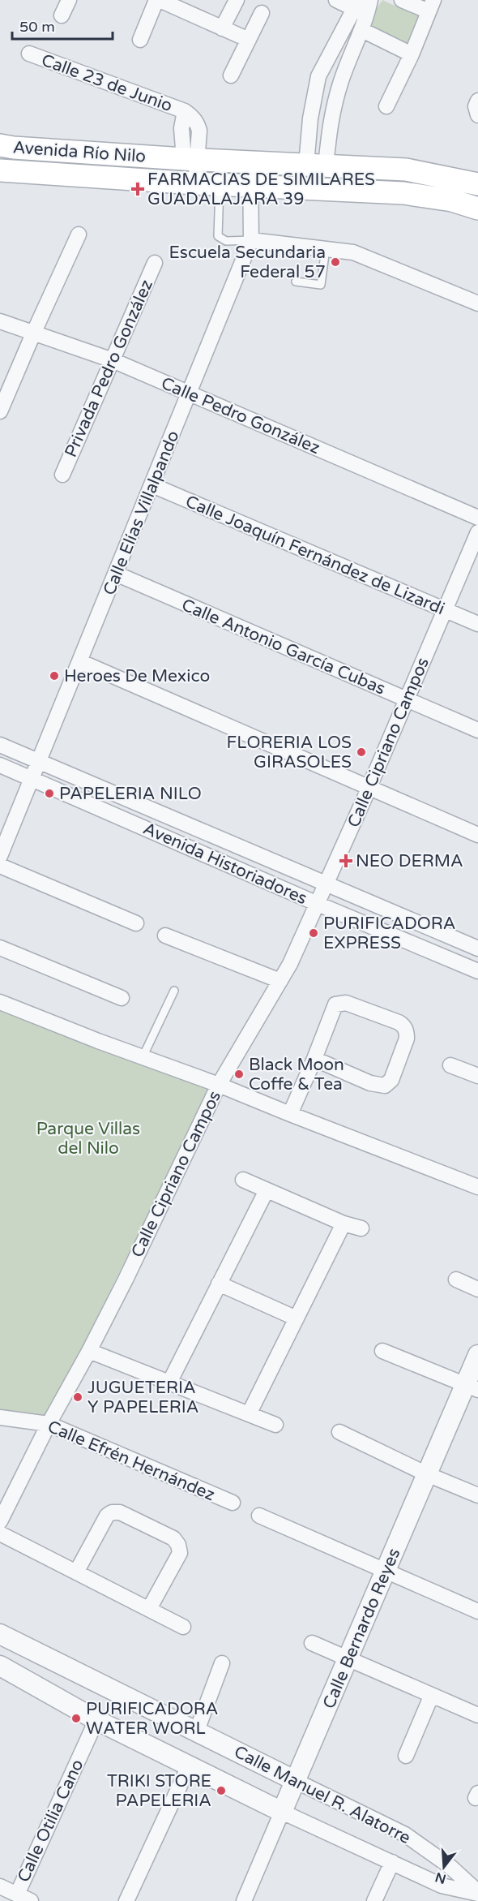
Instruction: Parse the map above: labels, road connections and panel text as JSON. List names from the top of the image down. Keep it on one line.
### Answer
{"streets":{"main road":["Avenida Río Nilo"],"street":["Calle 23 de Junio","Privada Pedro González","Calle Pedro González","Calle Elías Villalpando","Calle Joaquín Fernández de Lizardi","Calle Antonio García Cubas","Calle Cipriano Campos","Avenida Historiadores","Calle Efrén Hernández","Calle Bernardo Reyes","Calle Manuel R. Alatorre","Calle Otilia Cano"]},"crossings":[["Calle 23 de Junio","Avenida Río Nilo"],["Avenida Río Nilo","Calle Elías Villalpando"],["Privada Pedro González","Calle Pedro González"],["Calle Pedro González","Calle Elías Villalpando"],["Calle Elías Villalpando","Calle Joaquín Fernández de Lizardi"],["Calle Elías Villalpando","Calle Antonio García Cubas"],["Calle Elías Villalpando","Avenida Historiadores"],["Calle Joaquín Fernández de Lizardi","Calle Cipriano Campos"],["Calle Antonio García Cubas","Calle Cipriano Campos"],["Calle Cipriano Campos","Avenida Historiadores"],["Calle Cipriano Campos","Calle Efrén Hernández"],["Calle Bernardo Reyes","Calle Manuel R. Alatorre"],["Calle Manuel R. Alatorre","Calle Otilia Cano"]],"parks":["Parque Villas del Nilo"],"places":{"health":["FARMACIAS DE SIMILARES GUADALAJARA 39","NEO DERMA"],"other":["Escuela Secundaria Federal 57","Heroes De Mexico","FLORERIA LOS GIRASOLES","PAPELERIA NILO","PURIFICADORA EXPRESS","Black Moon Coffe & Tea","JUGUETERIA Y PAPELERIA","PURIFICADORA WATER WORL","TRIKI STORE PAPELERIA"]},"scale_bar":"50 m","north":"bottom"}
